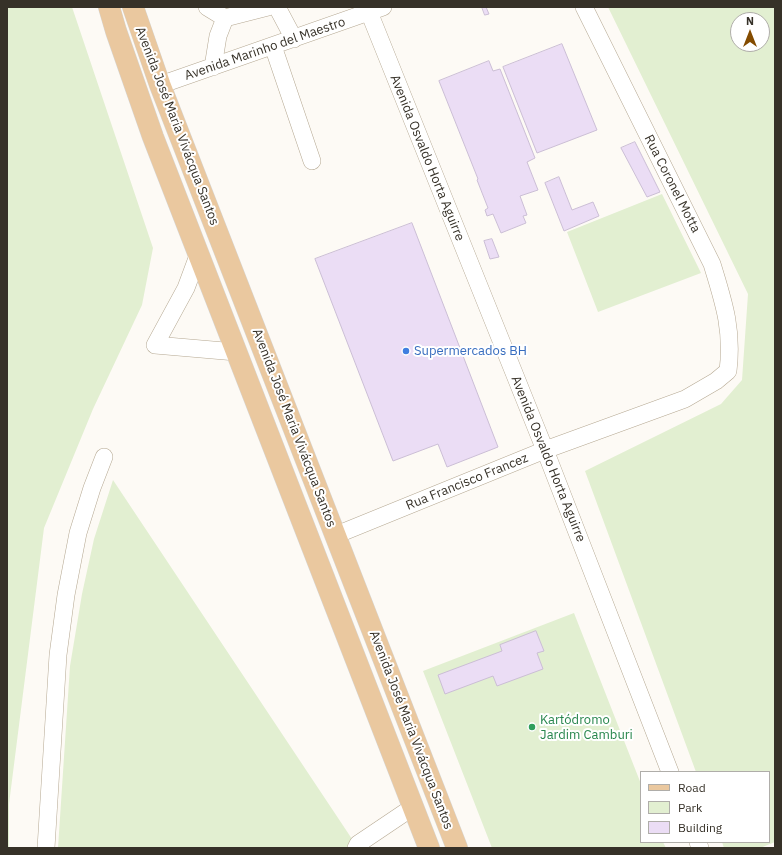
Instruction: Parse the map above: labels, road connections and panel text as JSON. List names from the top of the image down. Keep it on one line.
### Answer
{"streets":{"main road":["Avenida José Maria Vivácqua Santos"],"street":["Avenida Marinho del Maestro","Avenida Osvaldo Horta Aguirre","Rua Coronel Motta","Rua Francisco Francez"]},"crossings":[["Avenida Marinho del Maestro","Avenida José Maria Vivácqua Santos"],["Avenida Marinho del Maestro","Avenida Osvaldo Horta Aguirre"],["Avenida José Maria Vivácqua Santos","Rua Francisco Francez"],["Avenida Osvaldo Horta Aguirre","Rua Francisco Francez"],["Rua Coronel Motta","Rua Francisco Francez"]],"places":["Supermercados BH","Kartódromo Jardim Camburi"],"legend":["Road","Park","Building"],"north":"top"}
